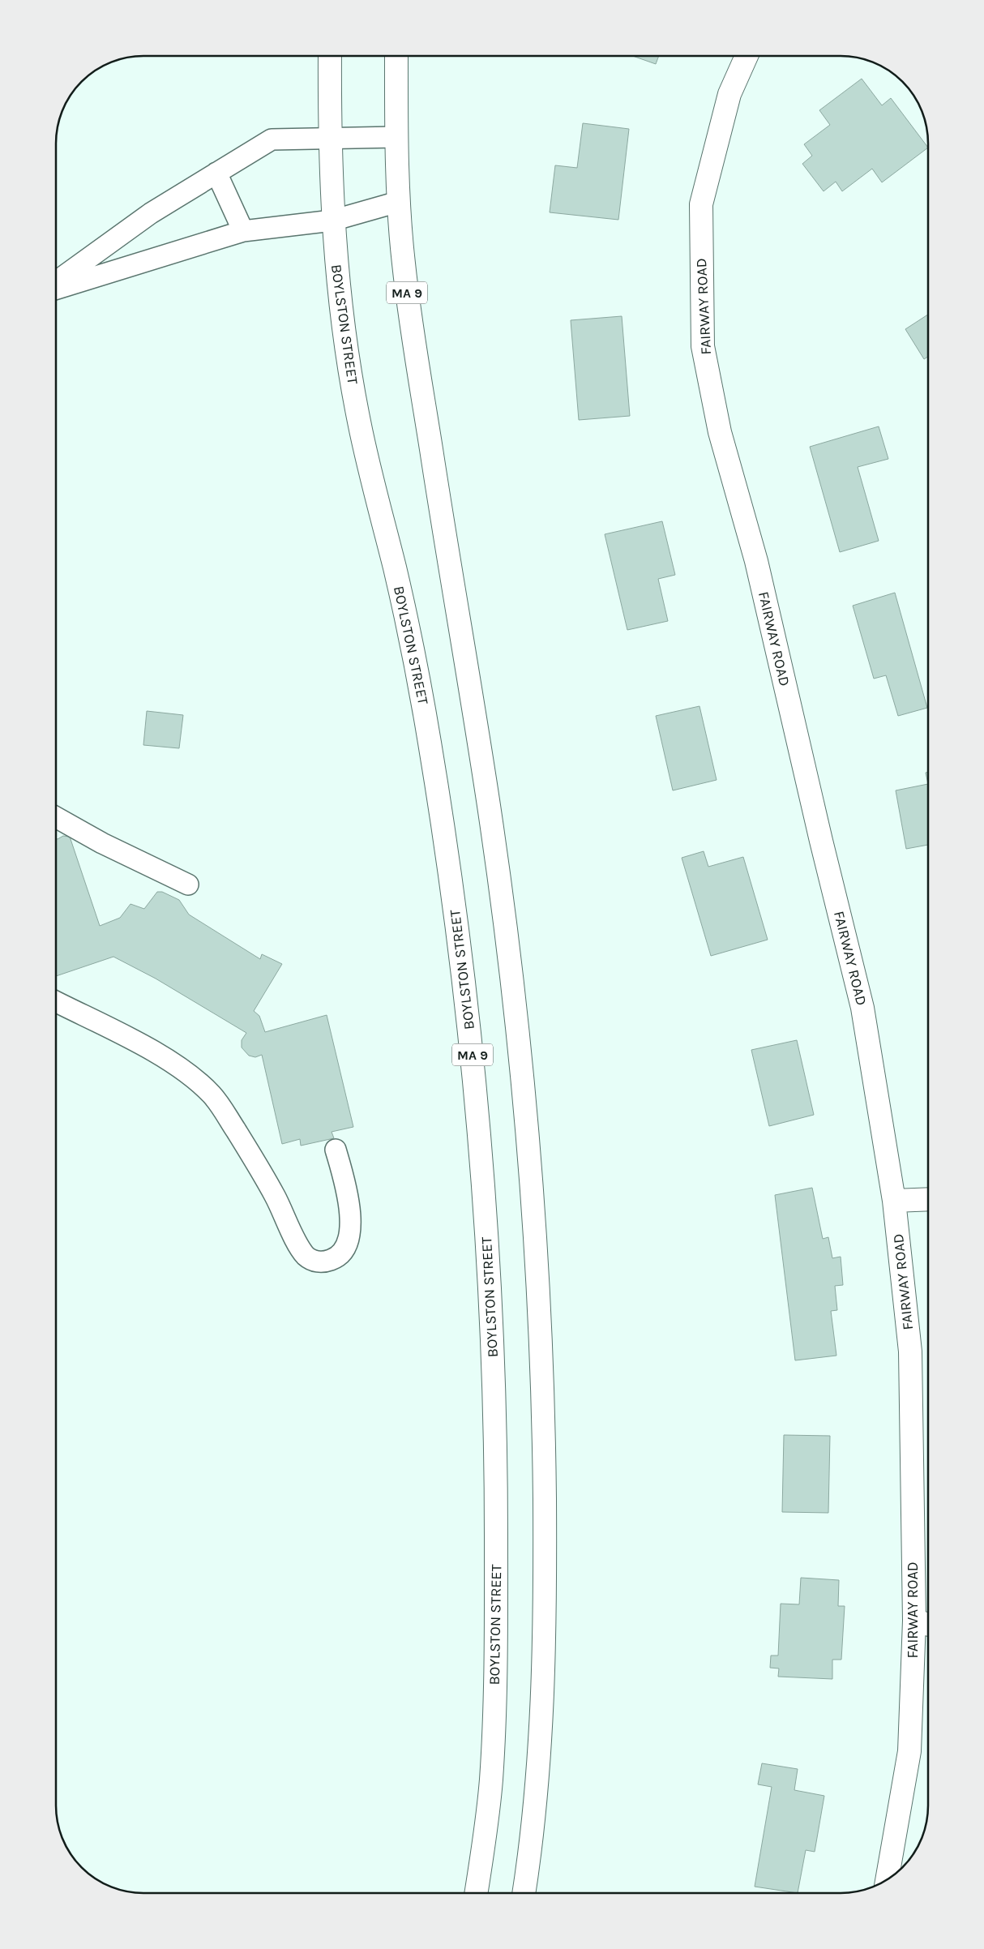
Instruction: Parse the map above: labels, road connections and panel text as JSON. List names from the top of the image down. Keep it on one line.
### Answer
{"streets":{"main road":["MA 9","FAIRWAY ROAD","BOYLSTON STREET"]}}
